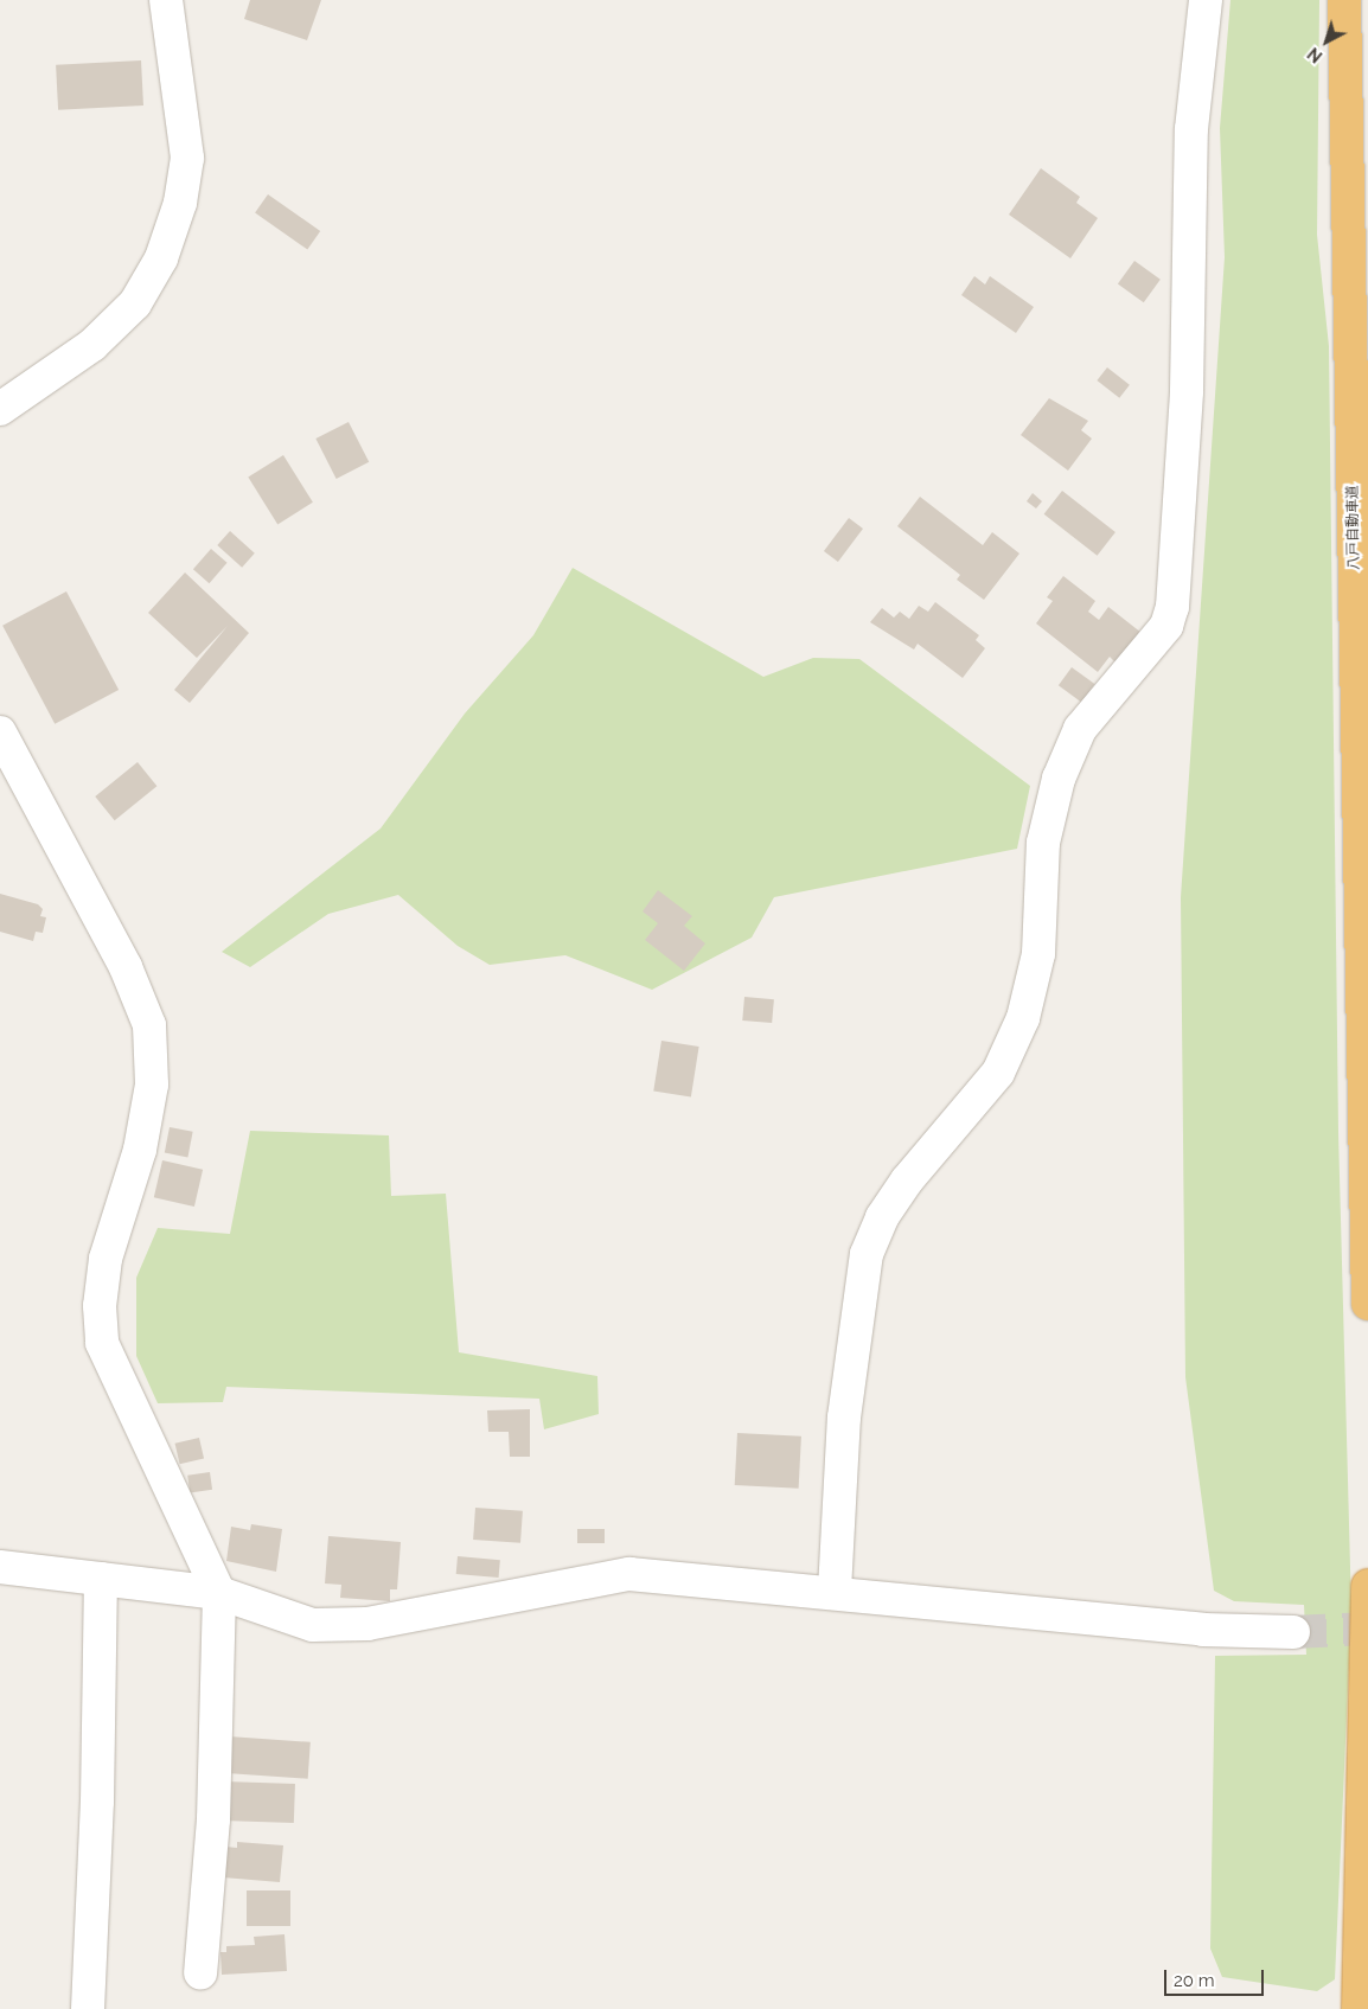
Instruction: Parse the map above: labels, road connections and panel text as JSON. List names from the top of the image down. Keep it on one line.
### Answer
{"streets":{"highway":["八戸自動車道"]},"scale_bar":"20 m","north":"bottom left"}
